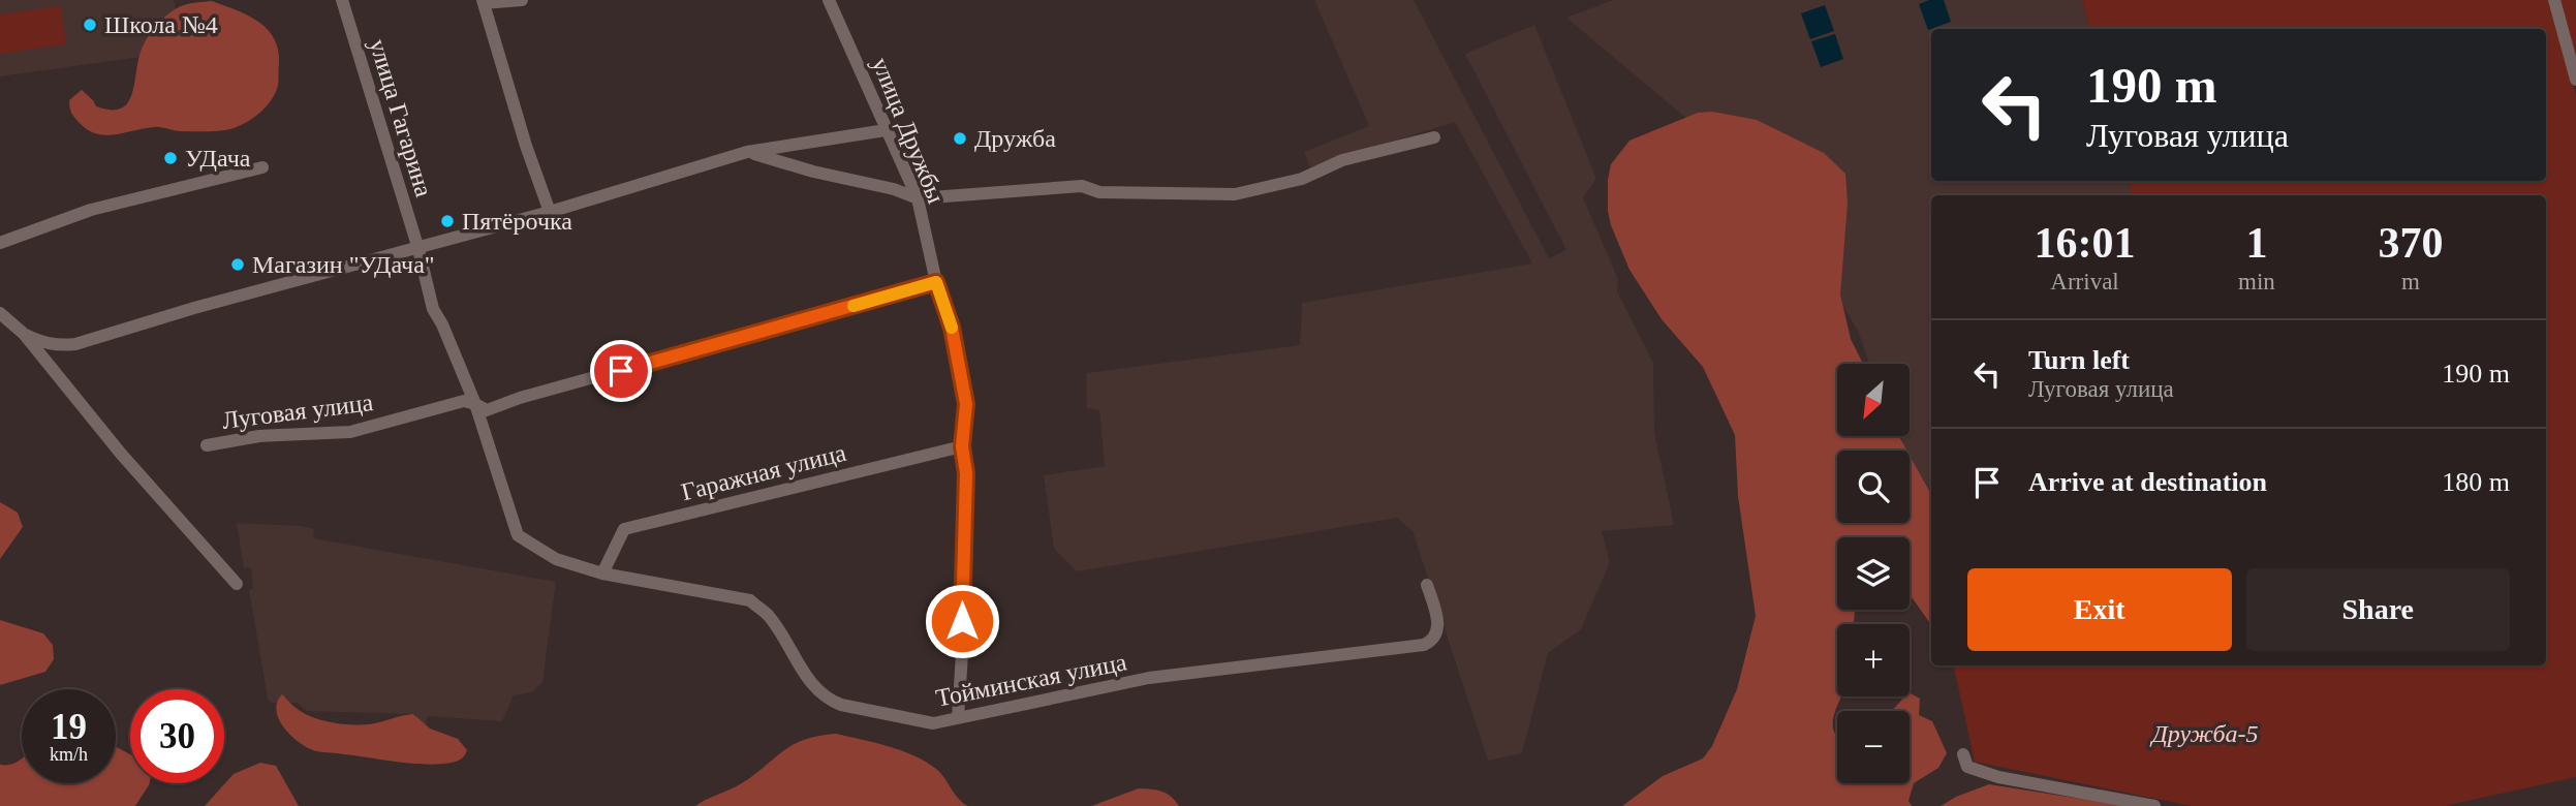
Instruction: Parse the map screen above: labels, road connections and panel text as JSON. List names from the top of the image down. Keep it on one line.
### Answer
{"streets":{"street":["улица Гагарина","улица Дружбы","Луговая улица","Гаражная улица","Тойминская улица"]},"crossings":[["улица Гагарина","Луговая улица"],["улица Гагарина","Тойминская улица"],["улица Дружбы","Луговая улица"],["улица Дружбы","Гаражная улица"],["улица Дружбы","Тойминская улица"],["Луговая улица","Тойминская улица"],["Гаражная улица","Тойминская улица"]],"parks":["Дружба-5"],"places":["Школа №4","Дружба","УДача","Пятёрочка","Магазин \"УДача\""],"north":"bottom left","page":{"turn":["190 m","Луговая улица"],"eta":["16:01","Arrival","1","min","370","m"],"list":[{"name":"Turn left","note":"Луговая улица","value":"190 m"},{"name":"Arrive at destination","value":"180 m"}],"map_buttons":["+","−"],"buttons":["Exit","Share"],"speed":"19 km/h","limit":"30"}}
